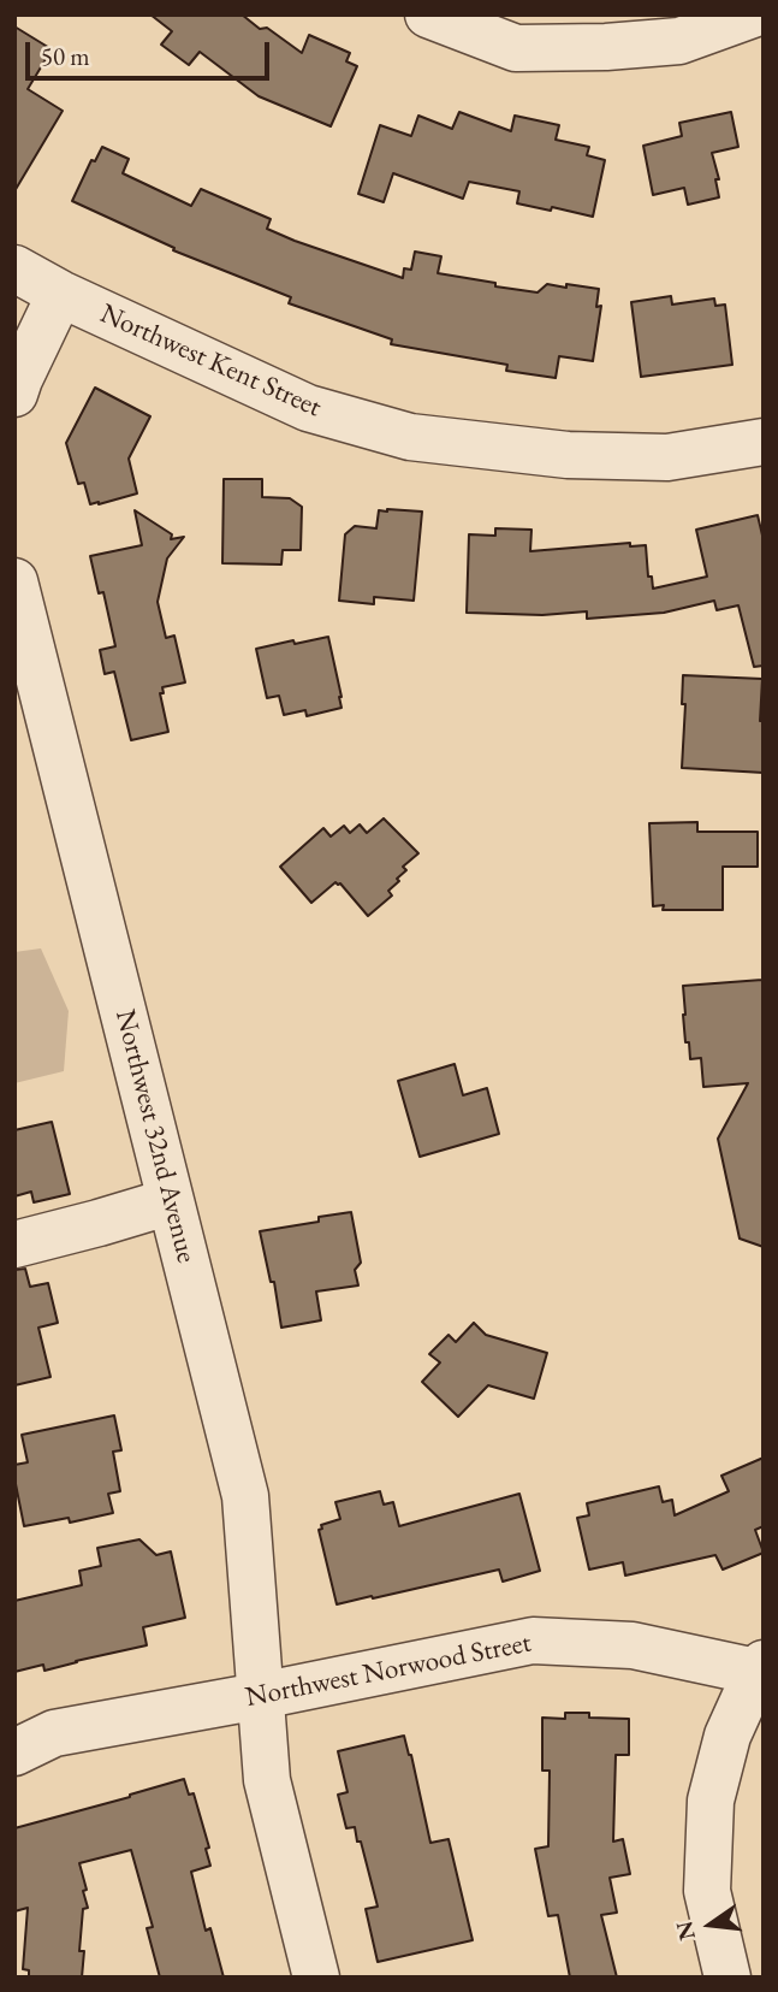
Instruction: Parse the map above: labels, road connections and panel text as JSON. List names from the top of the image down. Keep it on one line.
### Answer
{"streets":{"street":["Northwest Kent Street","Northwest 32nd Avenue","Northwest Norwood Street"]},"crossings":[["Northwest 32nd Avenue","Northwest Norwood Street"]],"scale_bar":"50 m","north":"left"}
